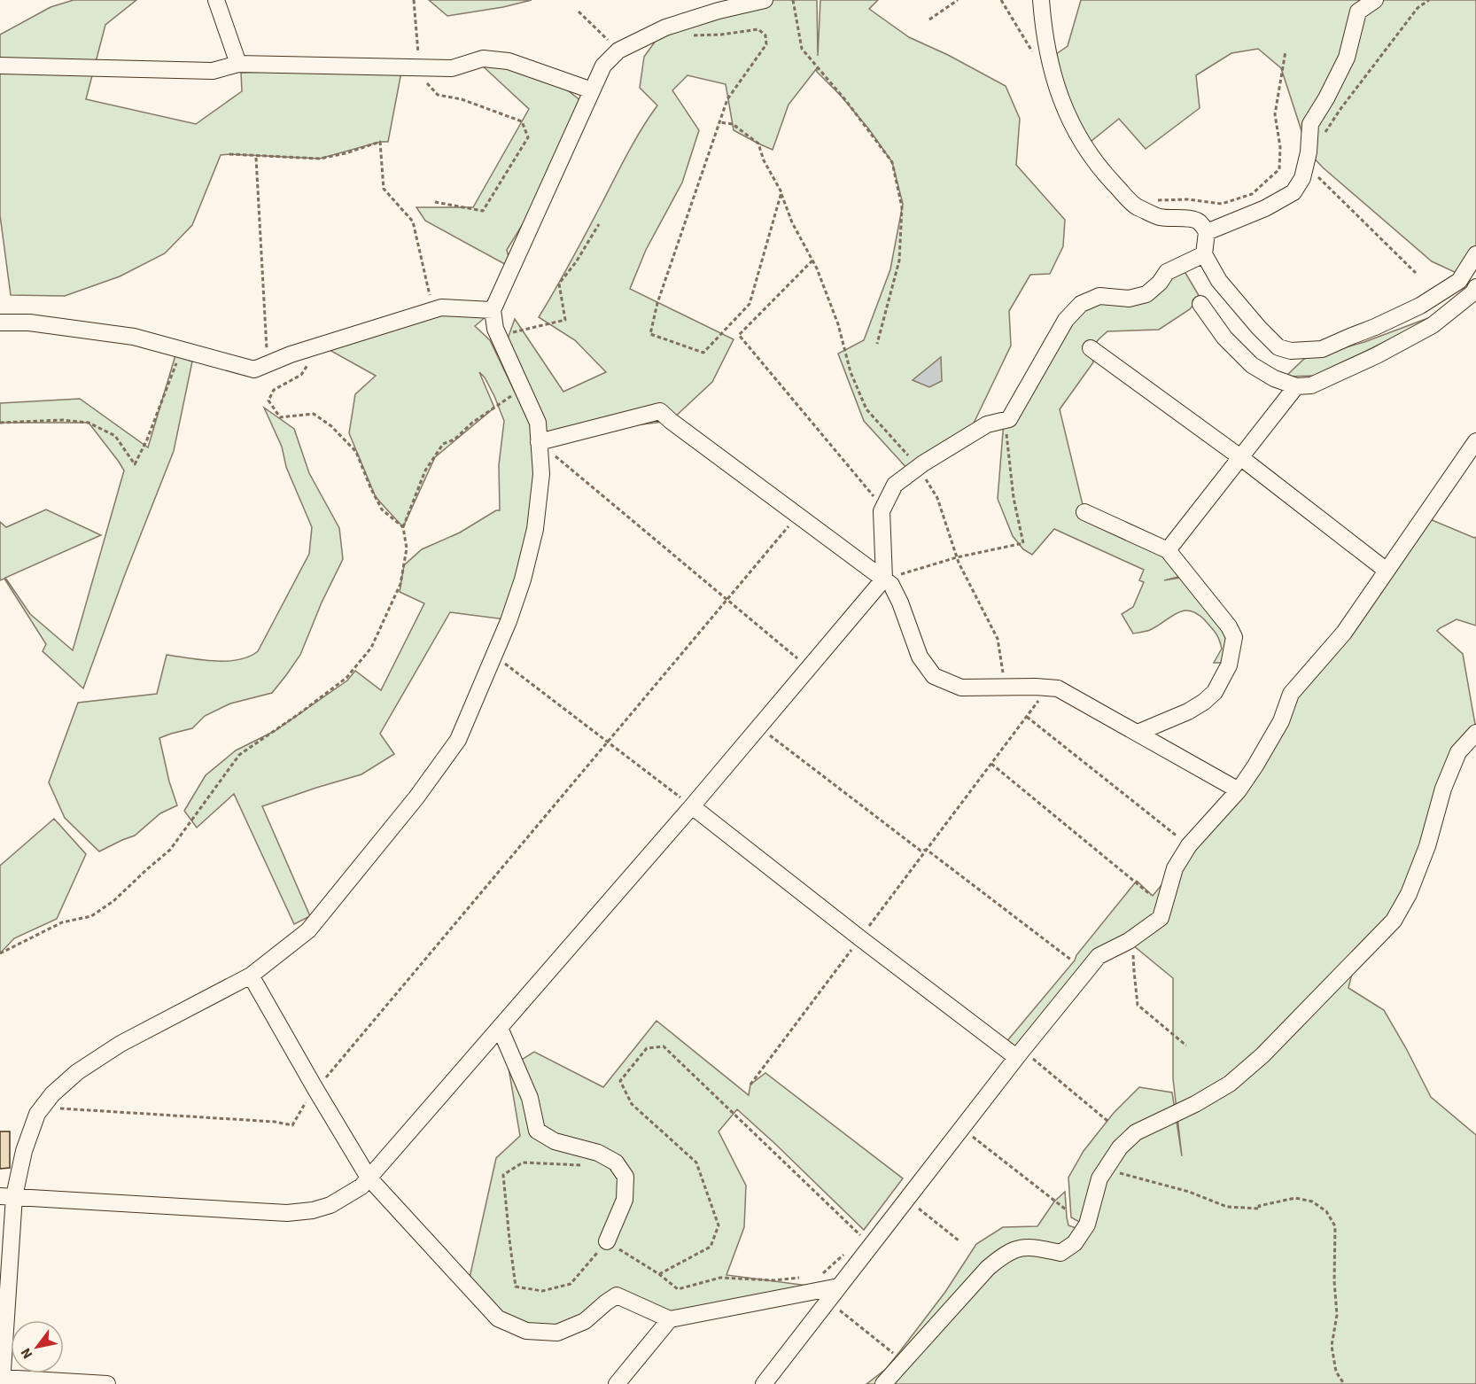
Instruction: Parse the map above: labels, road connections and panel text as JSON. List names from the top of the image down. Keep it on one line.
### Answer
{"north":"bottom left"}
